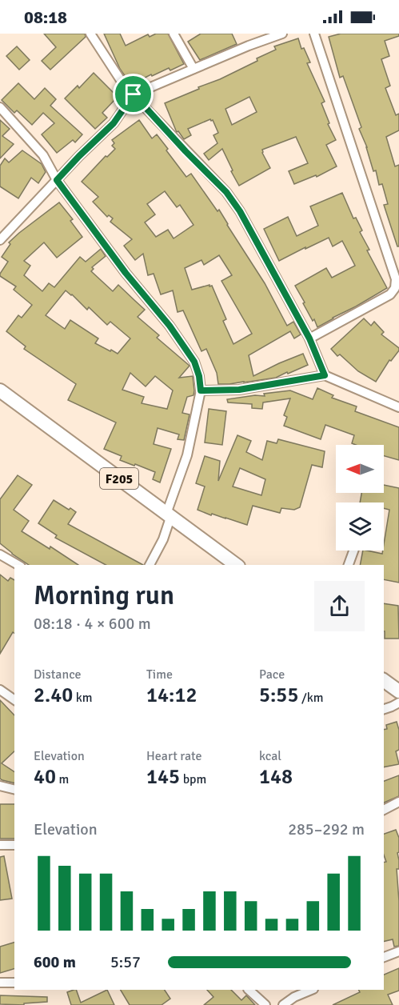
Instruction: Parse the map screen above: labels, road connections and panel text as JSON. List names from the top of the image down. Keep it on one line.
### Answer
{"streets":{"main road":["F205"]},"north":"left","page":{"status":"08:18","heading":["Morning run","08:18 · 4 × 600 m"],"stats":[["Distance","2.40 km"],["Time","14:12"],["Pace","5:55 /km"],["Elevation","40 m"],["Heart rate","145 bpm"],["kcal","148"]],"chart":["Elevation","285–292 m"],"list":[{"name":"600 m","note":"5:57"}]}}
